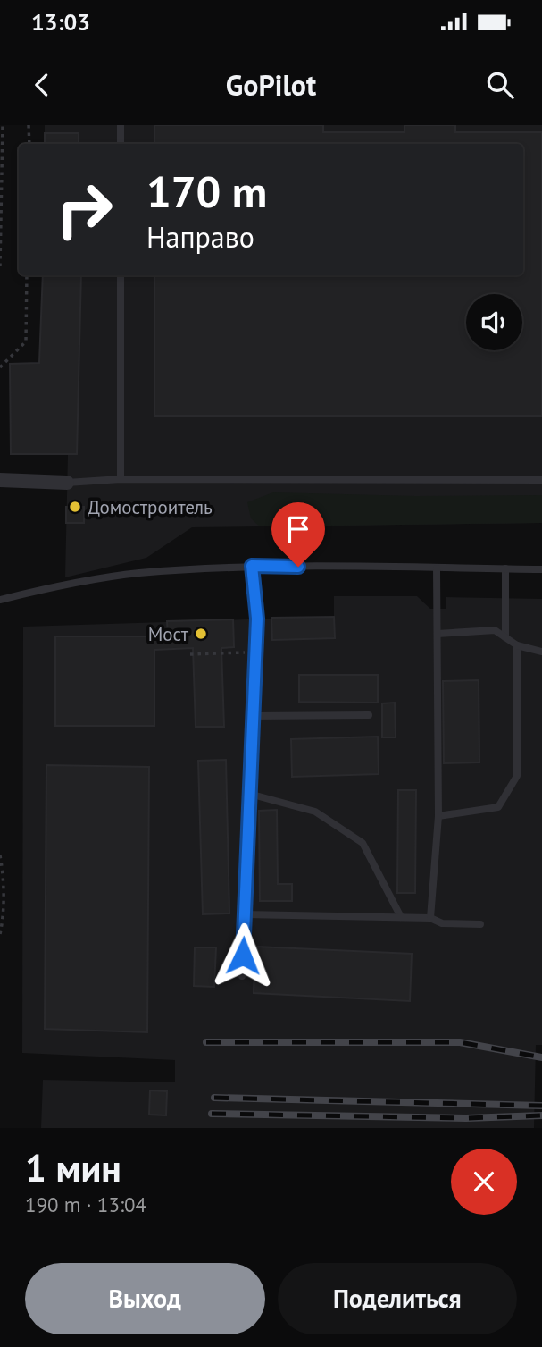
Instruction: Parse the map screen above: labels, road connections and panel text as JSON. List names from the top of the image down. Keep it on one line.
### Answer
{"places":["Домостроитель","Мост"],"page":{"status":"13:03","header":"GoPilot","turn":["170 m","Направо"],"heading":["1 мин","190 m · 13:04"],"buttons":["Выход","Поделиться"]}}
